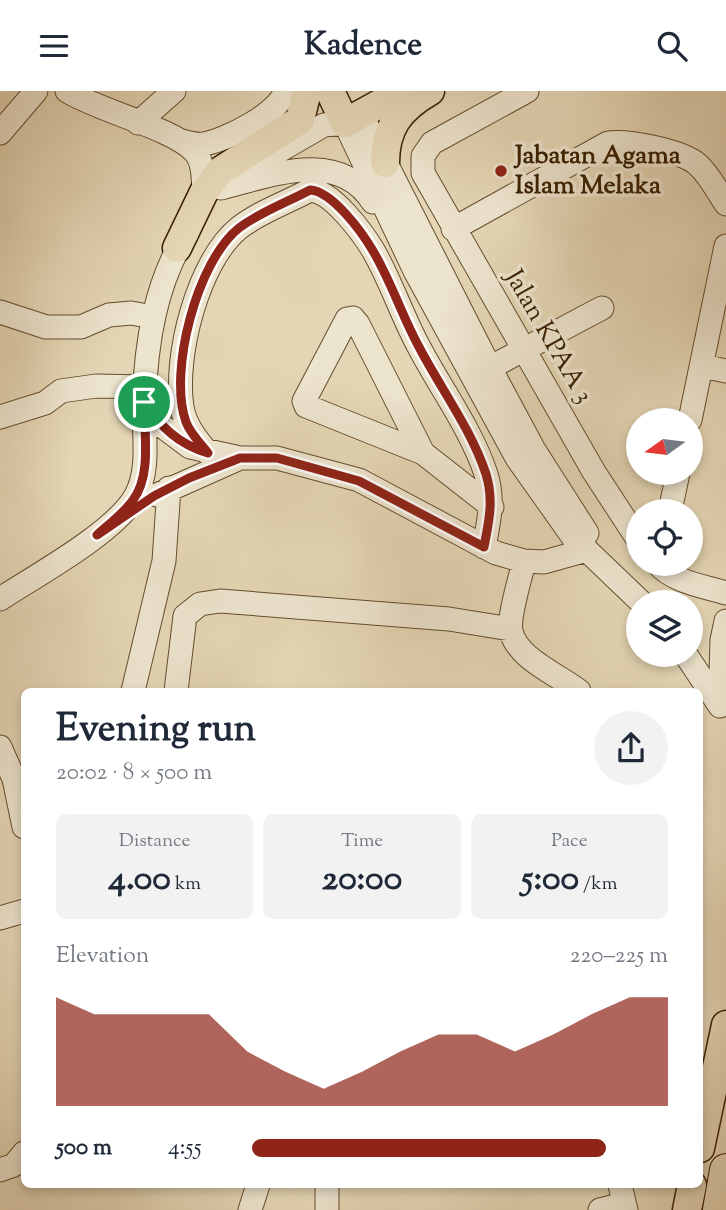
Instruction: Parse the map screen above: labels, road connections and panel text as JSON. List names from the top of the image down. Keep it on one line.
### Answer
{"streets":{"street":["Jalan KPAA 3"]},"places":["Jabatan Agama Islam Melaka"],"north":"left","page":{"header":"Kadence","heading":["Evening run","20:02 · 8 × 500 m"],"stats":[["Distance","4.00 km"],["Time","20:00"],["Pace","5:00 /km"]],"chart":["Elevation","220–225 m"],"list":[{"name":"500 m","note":"4:55"}]}}
